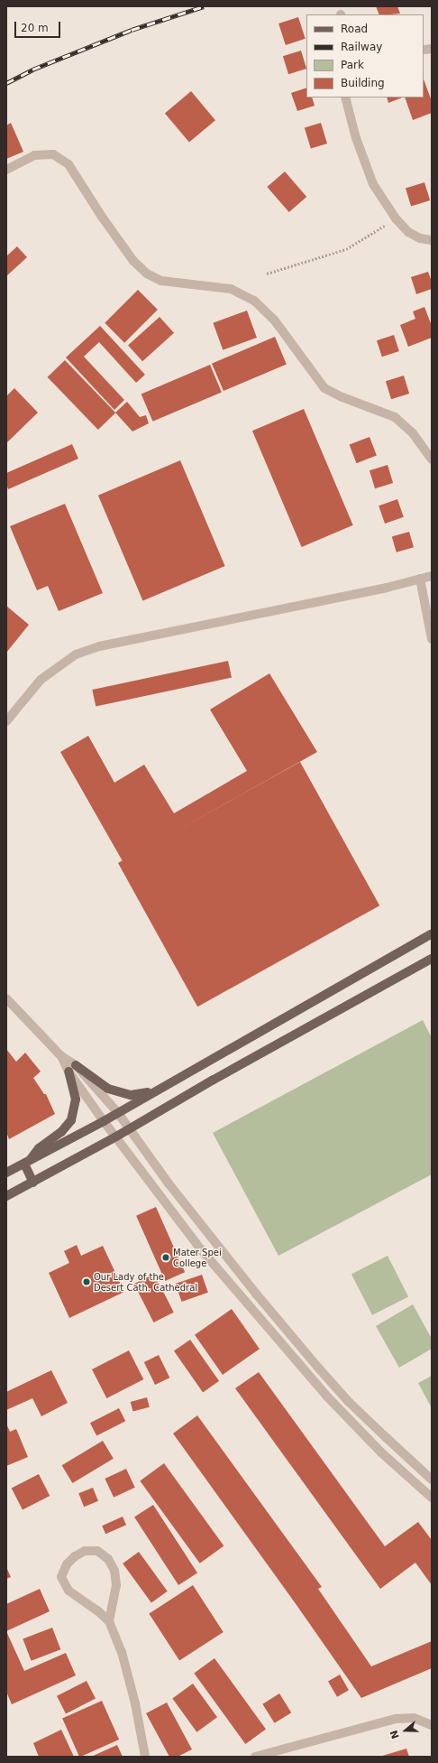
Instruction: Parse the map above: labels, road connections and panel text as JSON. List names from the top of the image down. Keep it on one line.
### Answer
{"places":["Mater Spei College","Our Lady of the Desert Cath. Cathedral"],"legend":["Road","Railway","Park","Building"],"scale_bar":"20 m","north":"left"}
